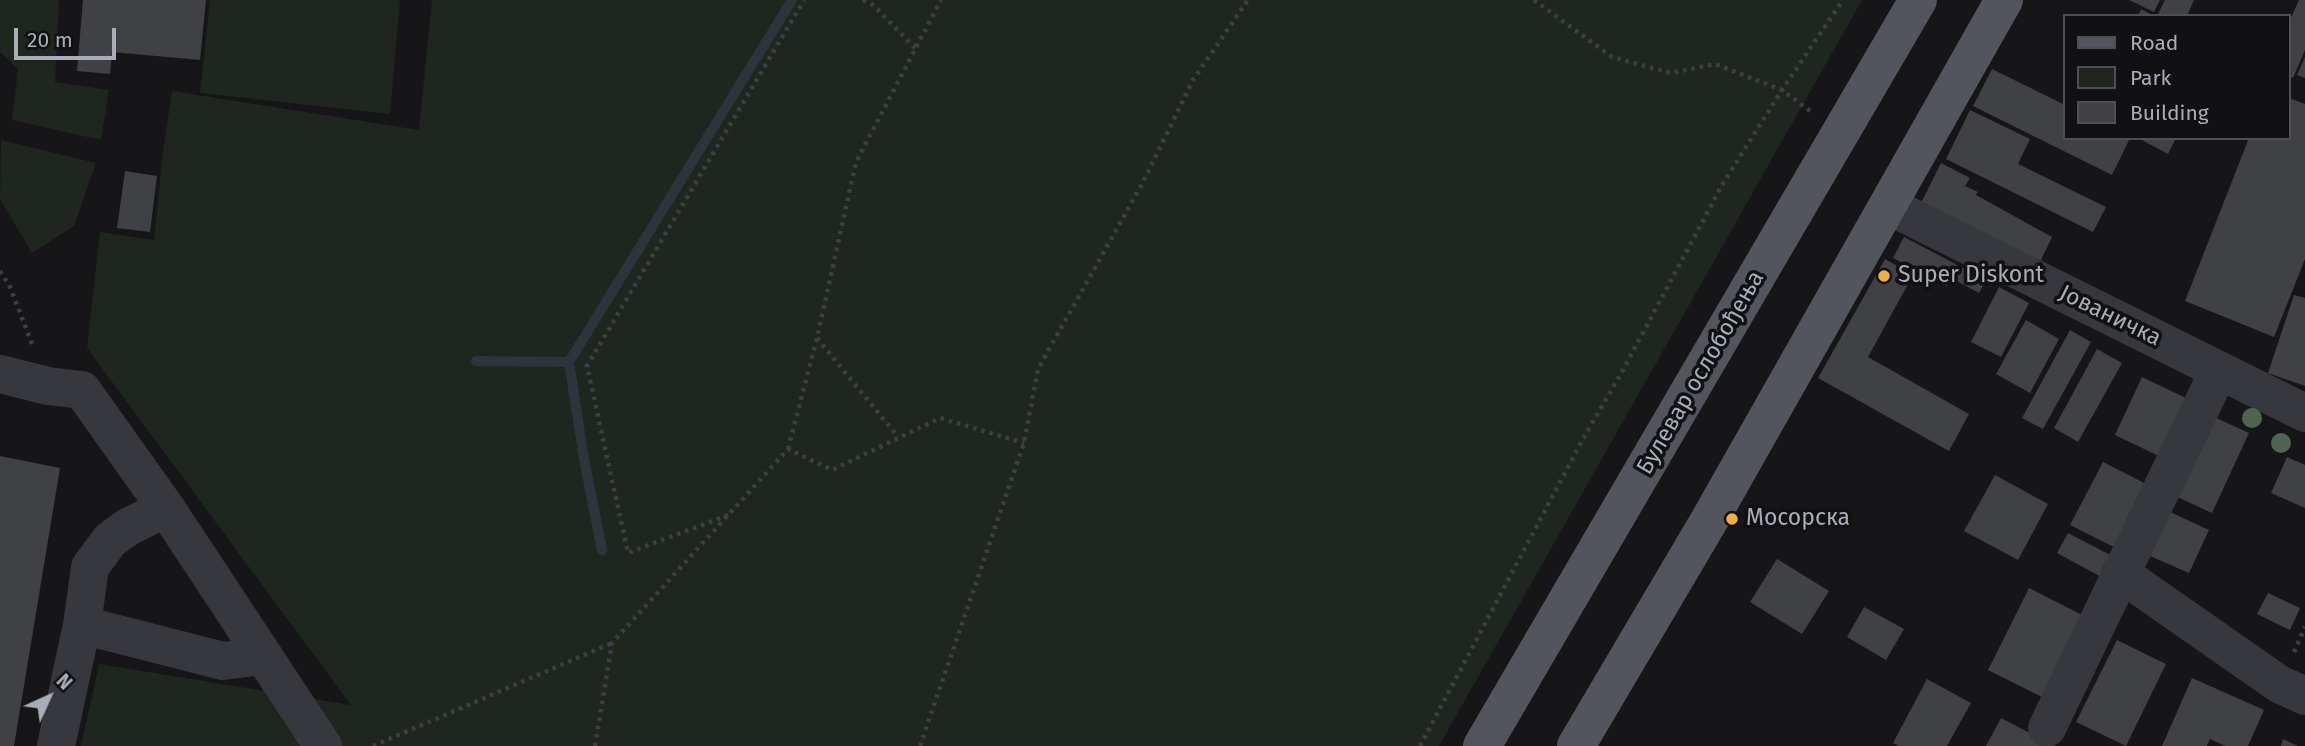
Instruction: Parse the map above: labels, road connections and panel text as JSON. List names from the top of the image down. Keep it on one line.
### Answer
{"streets":{"main road":["Булевар ослобођења"],"street":["Јованичка"]},"places":["Super Diskont","Мосорска"],"legend":["Road","Park","Building"],"scale_bar":"20 m","north":"top right"}
